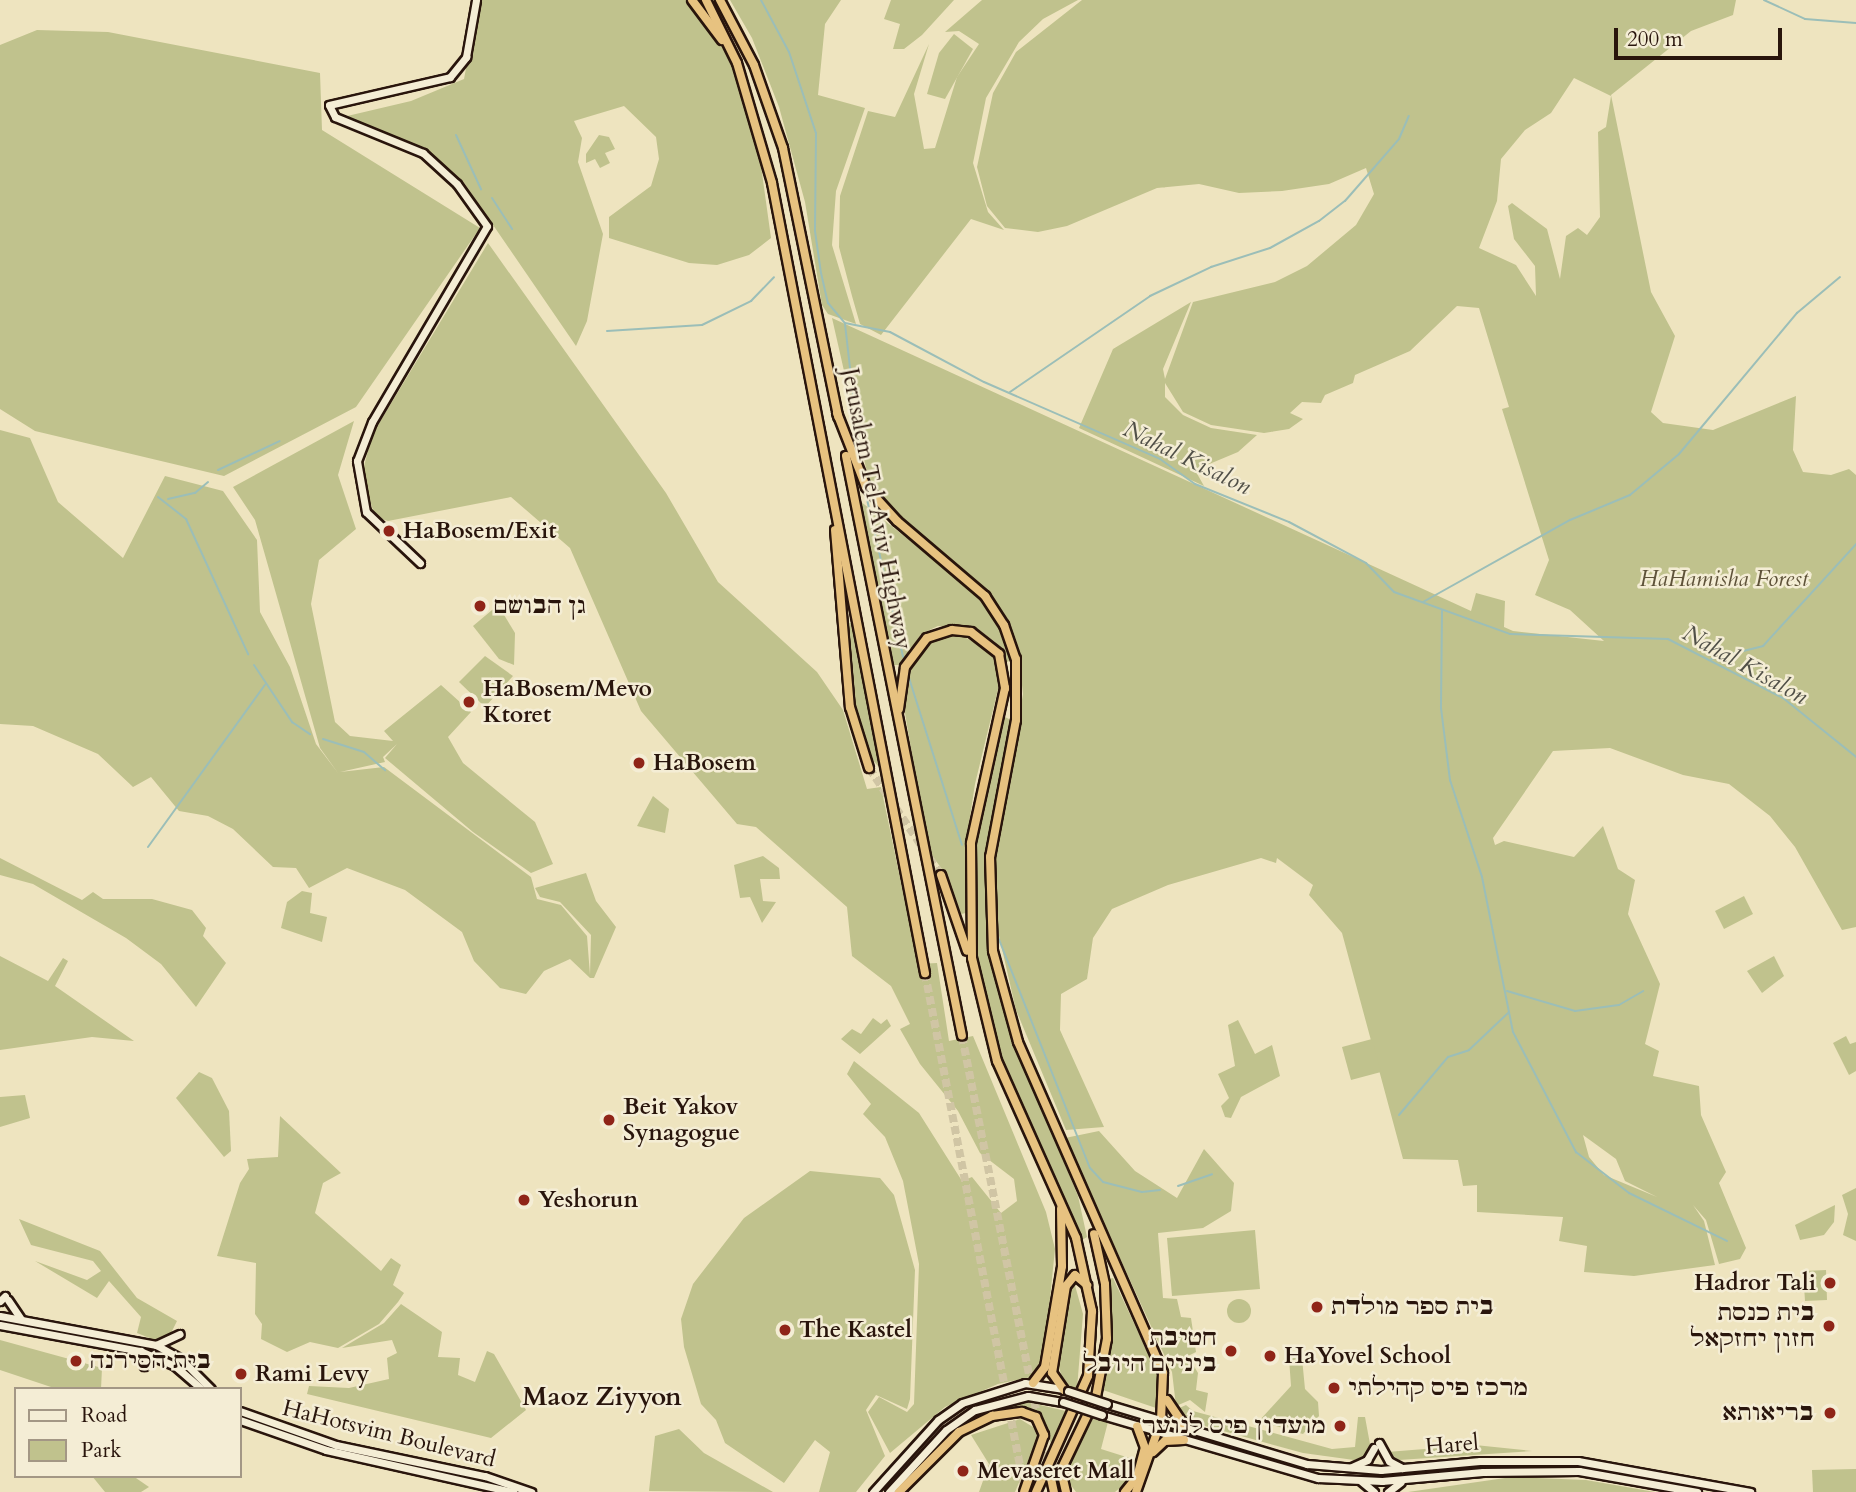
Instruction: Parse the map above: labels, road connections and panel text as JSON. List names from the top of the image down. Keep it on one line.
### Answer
{"streets":{"highway":["Jerusalem Tel-Aviv Highway"],"main road":["HaHotsvim Boulevard","Harel"]},"districts":["Maoz Ziyyon"],"water":["Nahal Kisalon"],"parks":["HaHamisha Forest"],"places":["HaBosem/Exit","גן הבושם","HaBosem/Mevo Ktoret","HaBosem","Beit Yakov Synagogue","Yeshorun","Hadror Tali","בית ספר מולדת","בית כנסת חזון יחזקאל","The Kastel","חטיבת ביניים היובל","HaYovel School","בית הסירנה","Rami Levy","מרכז פיס קהילתי","בריאותא","מועדון פיס לנוער","Mevaseret Mall"],"legend":["Road","Park"],"scale_bar":"200 m"}
